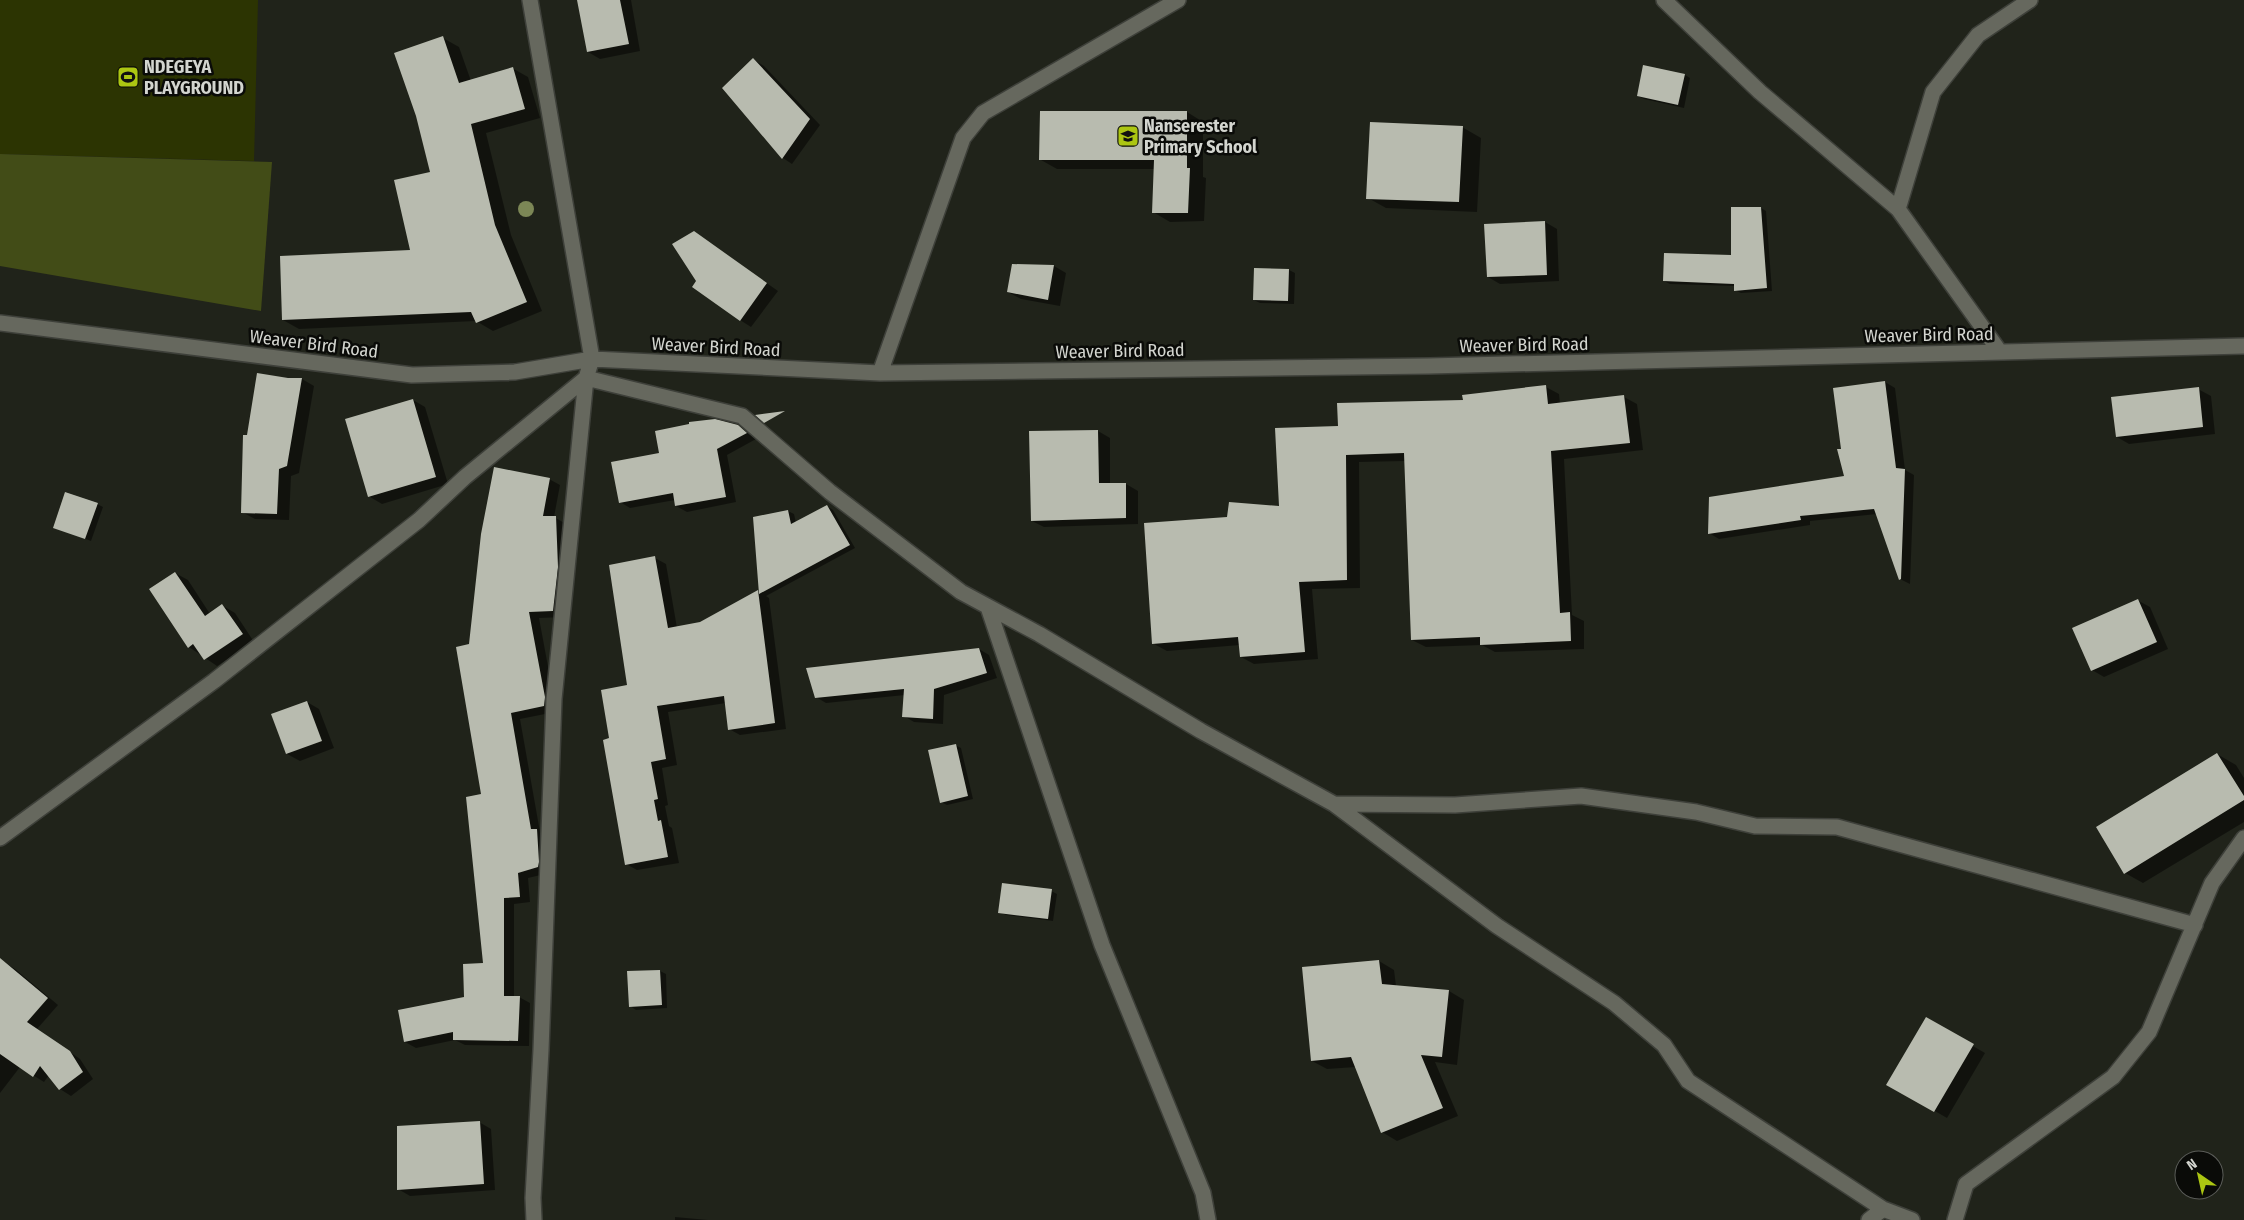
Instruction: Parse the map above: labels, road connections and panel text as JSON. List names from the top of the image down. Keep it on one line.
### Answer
{"streets":{"street":["Weaver Bird Road"]},"places":{"sports":["NDEGEYA PLAYGROUND"],"school or university":["Nanserester Primary School"]},"north":"top left"}
